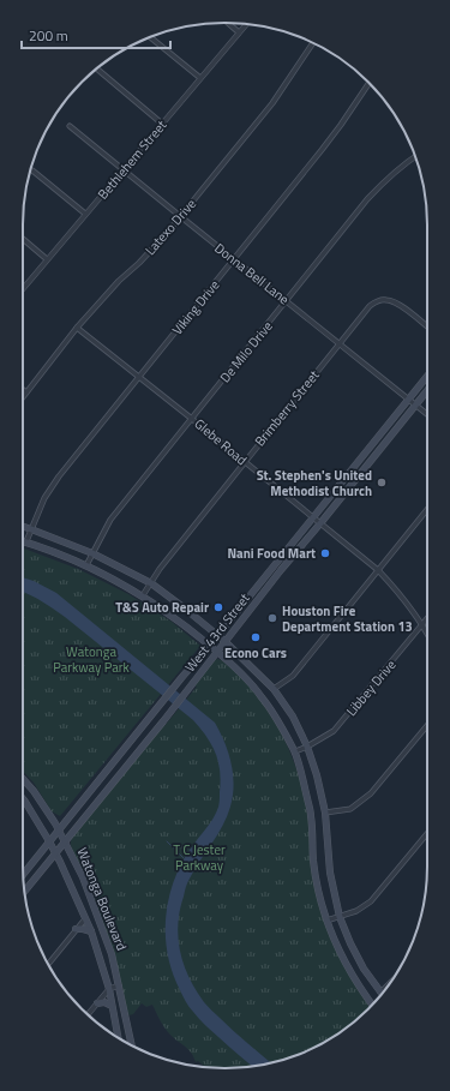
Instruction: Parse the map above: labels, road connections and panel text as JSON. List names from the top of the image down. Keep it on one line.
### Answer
{"streets":{"main road":["West 43rd Street","Watonga Boulevard"],"street":["Bethlehem Street","Latexo Drive","Donna Bell Lane","Viking Drive","De Milo Drive","Brimberry Street","Glebe Road","Libbey Drive"]},"crossings":[["Bethlehem Street","Donna Bell Lane"],["Latexo Drive","Donna Bell Lane"],["Latexo Drive","Glebe Road"],["Donna Bell Lane","Viking Drive"],["Donna Bell Lane","De Milo Drive"],["Donna Bell Lane","Brimberry Street"],["Donna Bell Lane","West 43rd Street"],["Viking Drive","Glebe Road"],["De Milo Drive","Glebe Road"],["Brimberry Street","Glebe Road"],["Glebe Road","West 43rd Street"],["Glebe Road","Libbey Drive"],["West 43rd Street","Watonga Boulevard"]],"parks":["Watonga Parkway Park","T C Jester Parkway"],"places":["St. Stephen's United Methodist Church","Nani Food Mart","T&S Auto Repair","Houston Fire Department Station 13","Econo Cars"],"scale_bar":"200 m"}
